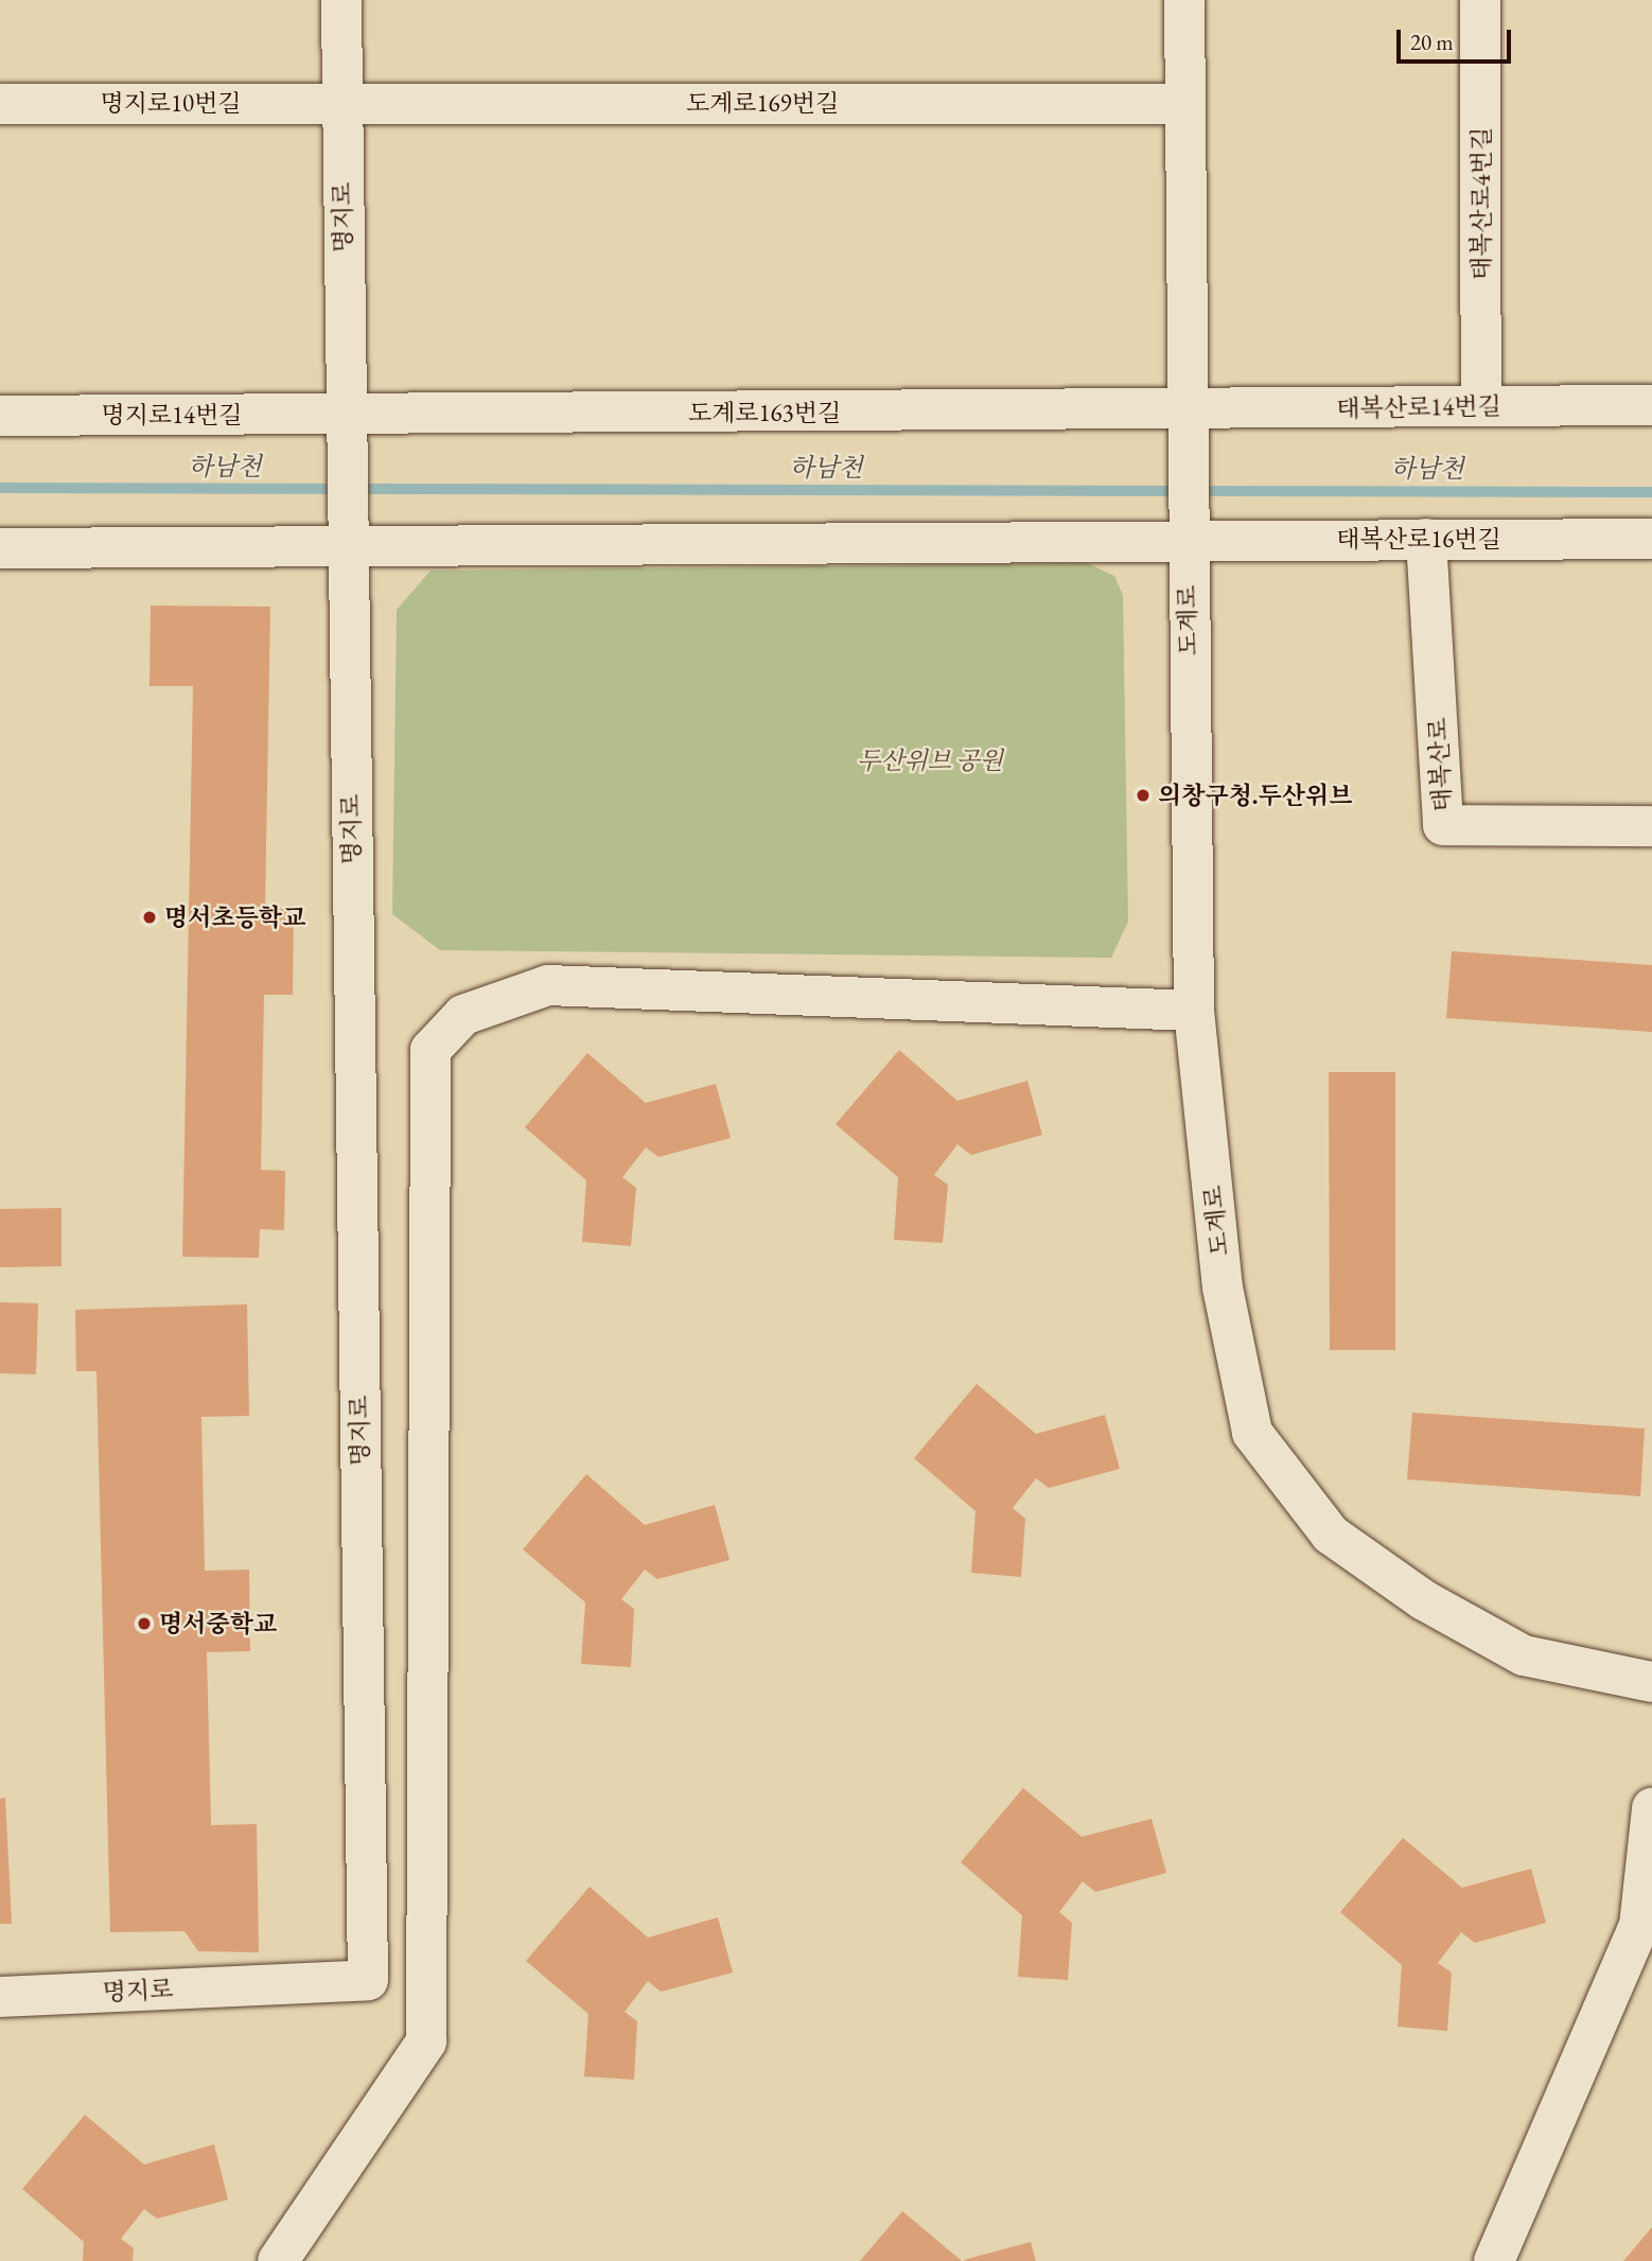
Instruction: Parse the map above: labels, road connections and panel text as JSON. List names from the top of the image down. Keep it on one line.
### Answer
{"streets":{"street":["명지로10번길","도계로169번길","태복산로4번길","명지로","태복산로14번길","도계로163번길","명지로14번길","태복산로16번길","도계로","태복산로"]},"crossings":[["명지로10번길","도계로169번길"],["명지로10번길","명지로"],["도계로169번길","명지로"],["태복산로4번길","태복산로14번길"],["명지로","도계로163번길"],["명지로","명지로14번길"],["명지로","태복산로16번길"],["태복산로14번길","도계로163번길"],["태복산로14번길","도계로"],["도계로163번길","명지로14번길"],["도계로163번길","도계로"],["태복산로16번길","도계로"],["태복산로16번길","태복산로"]],"water":["하남천"],"parks":["두산위브 공원"],"places":["의창구청.두산위브","명서초등학교","명서중학교"],"scale_bar":"20 m"}
